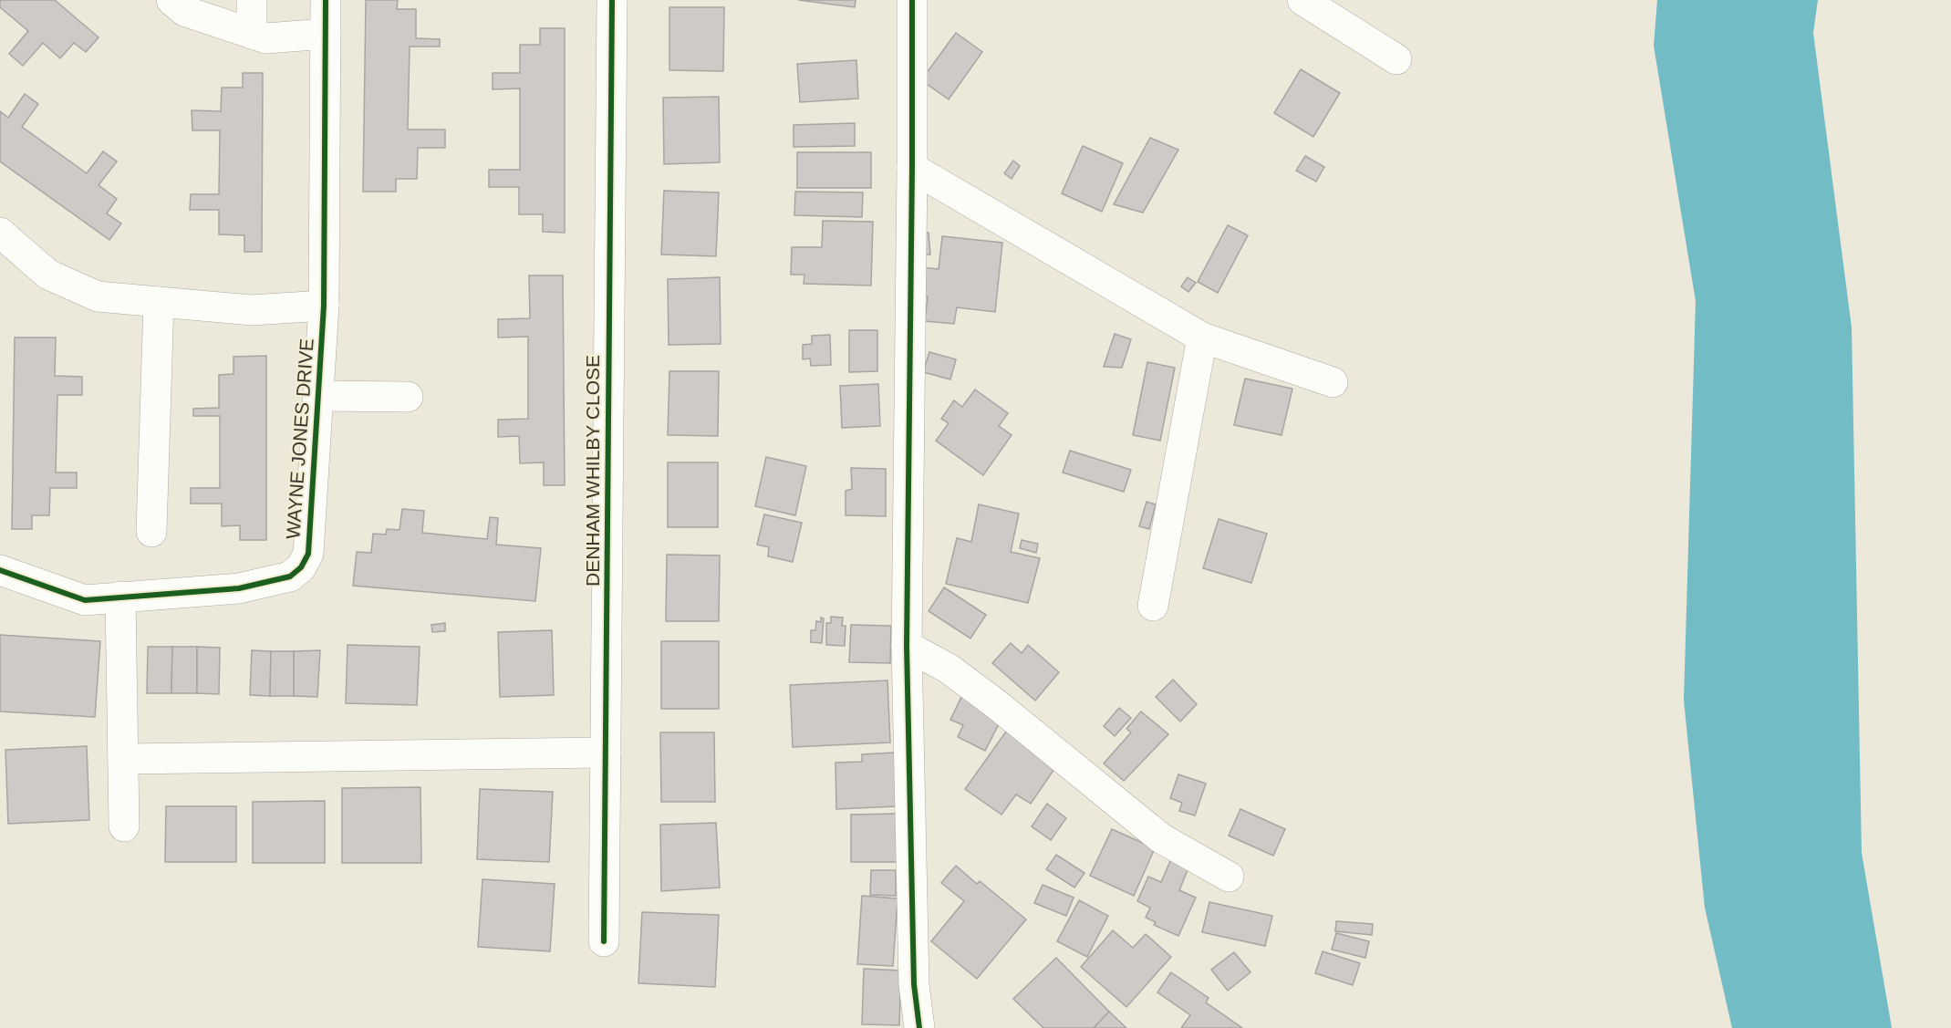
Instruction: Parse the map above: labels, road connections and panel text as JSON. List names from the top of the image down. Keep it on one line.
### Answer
{"streets":{"street":["WAYNE JONES DRIVE","DENHAM WHILBY CLOSE"]}}
